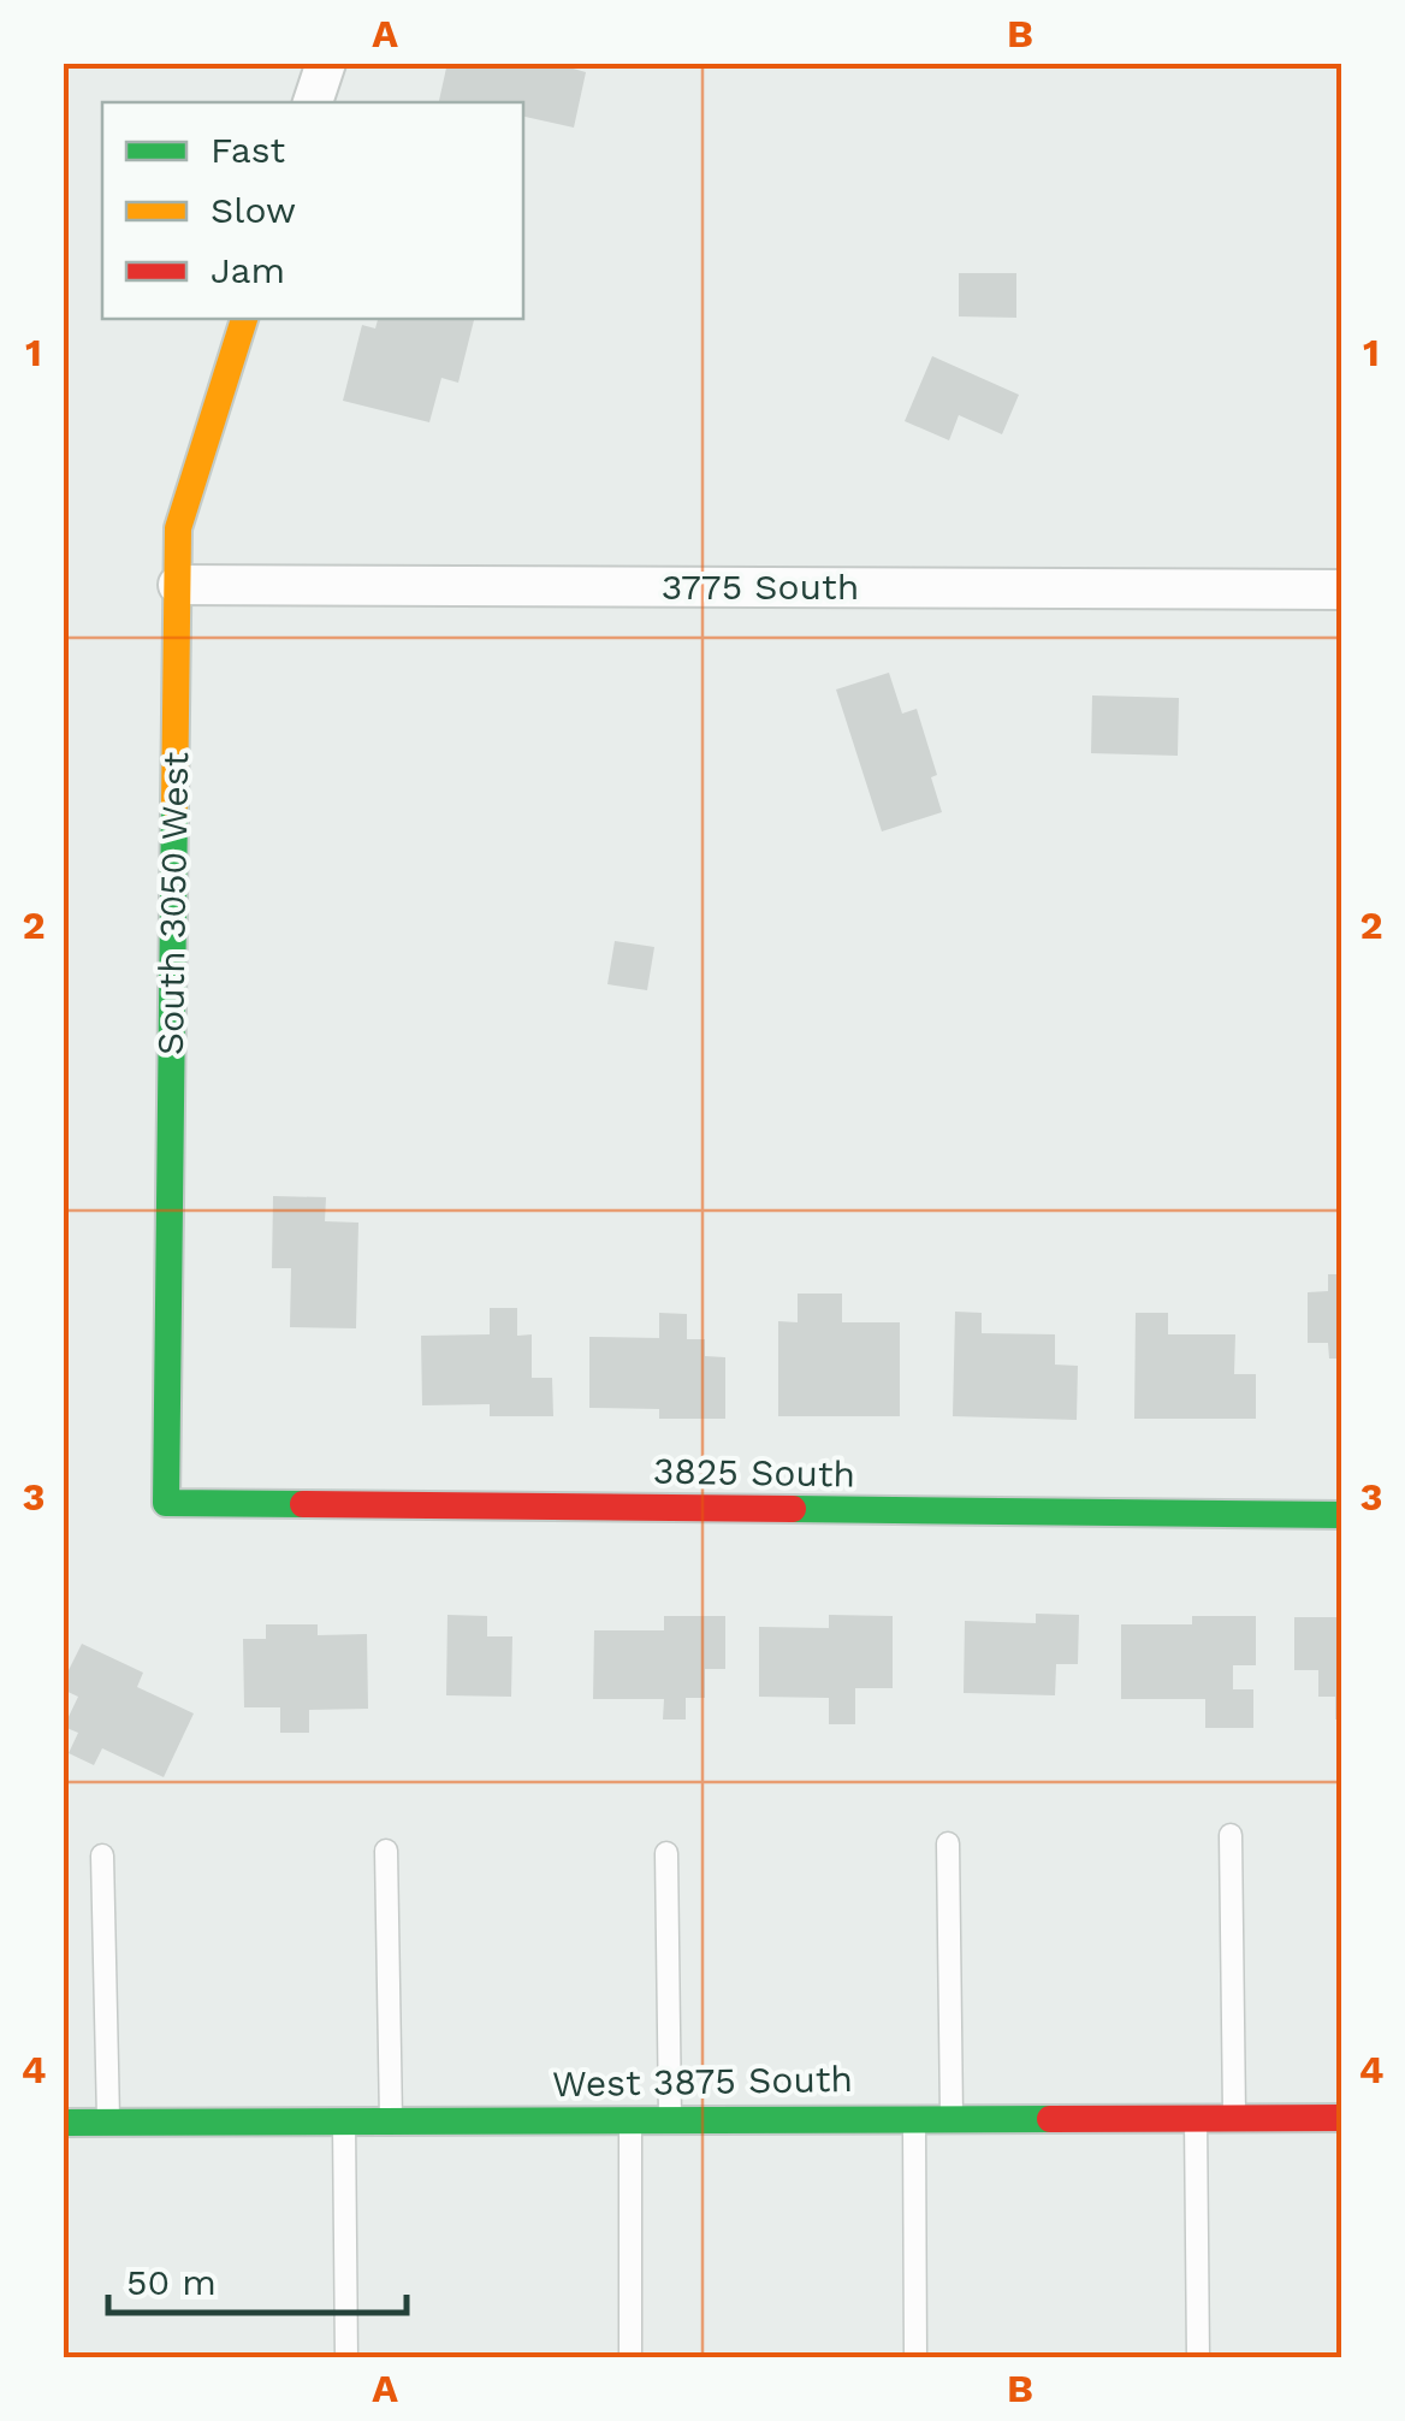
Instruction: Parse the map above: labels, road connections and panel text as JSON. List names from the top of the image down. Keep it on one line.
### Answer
{"streets":{"street":["3775 South","South 3050 West","3825 South","West 3875 South"]},"crossings":[["3775 South","South 3050 West"],["South 3050 West","3825 South"]],"legend":["Fast","Slow","Jam"],"scale_bar":"50 m","grid":{"columns":["A","B"],"rows":["1","2","3","4"]}}
